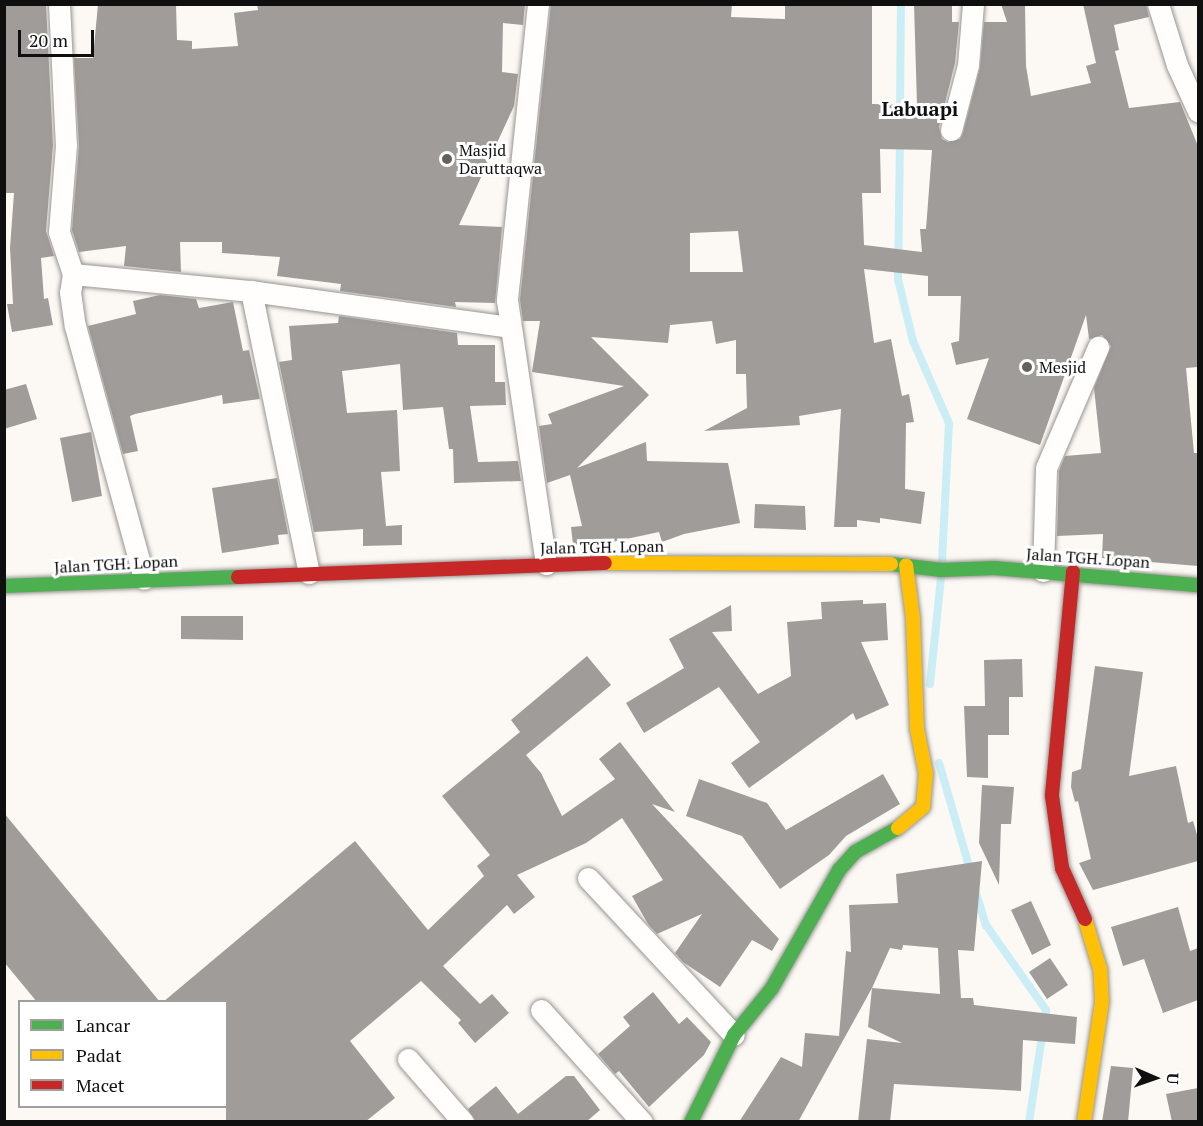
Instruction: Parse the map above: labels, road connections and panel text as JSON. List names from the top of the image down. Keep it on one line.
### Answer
{"streets":{"main road":["Jalan TGH. Lopan"]},"districts":["Labuapi"],"places":["Masjid Daruttaqwa","Mesjid"],"legend":["Lancar","Padat","Macet"],"scale_bar":"20 m","north":"right"}
